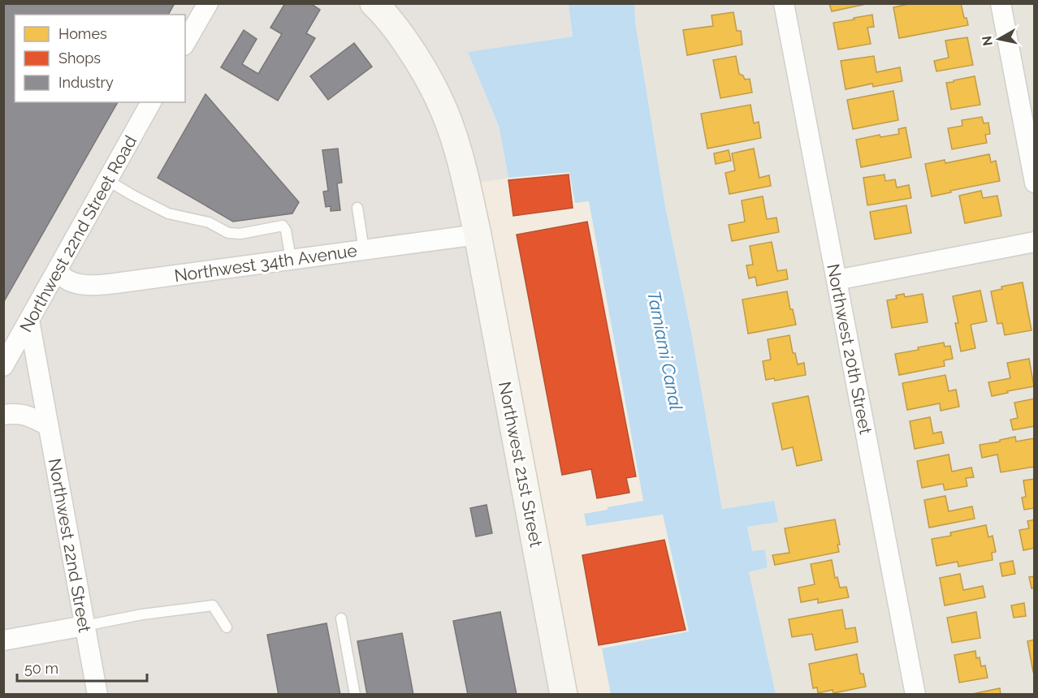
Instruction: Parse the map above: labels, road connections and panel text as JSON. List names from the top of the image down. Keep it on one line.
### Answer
{"streets":{"street":["Northwest 22nd Street Road","Northwest 34th Avenue","Northwest 20th Street","Northwest 21st Street","Northwest 22nd Street"]},"crossings":[["Northwest 22nd Street Road","Northwest 34th Avenue"],["Northwest 22nd Street Road","Northwest 22nd Street"],["Northwest 34th Avenue","Northwest 21st Street"]],"water":["Tamiami Canal"],"legend":["Homes","Shops","Industry"],"scale_bar":"50 m","north":"left"}
